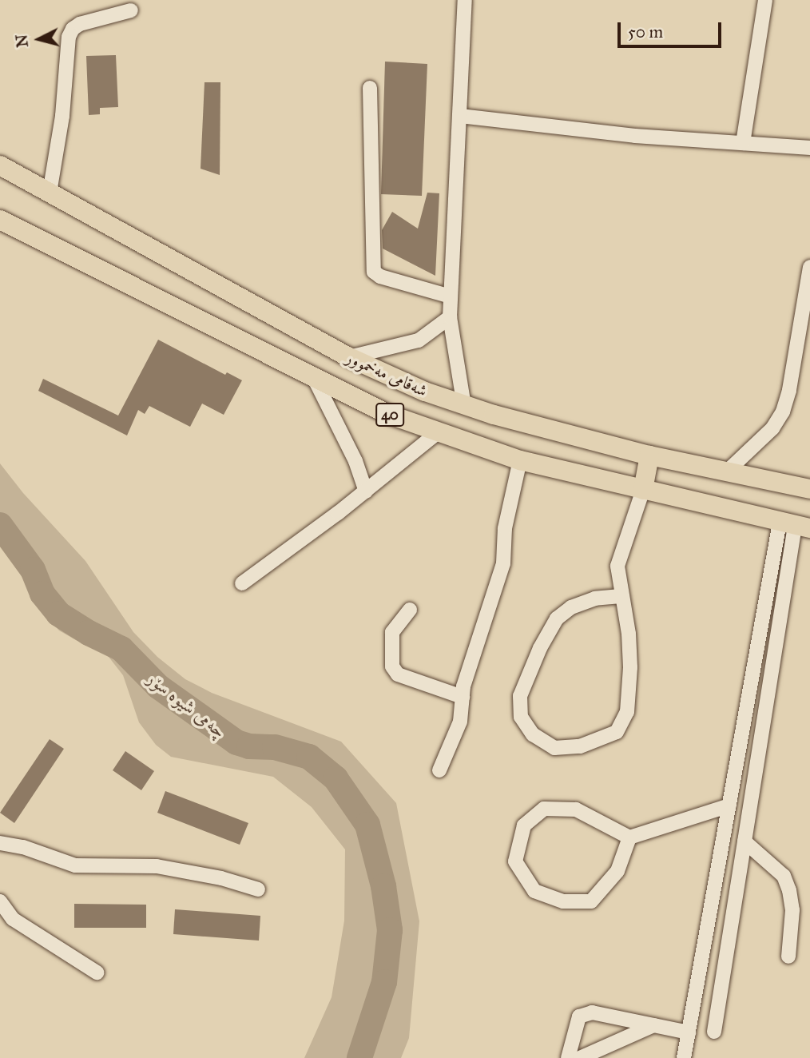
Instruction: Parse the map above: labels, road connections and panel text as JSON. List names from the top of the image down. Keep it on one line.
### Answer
{"streets":{"highway":["شەقامی مەخموور","40"]},"water":["چەمی شیوە سۆر"],"scale_bar":"50 m","north":"left"}
